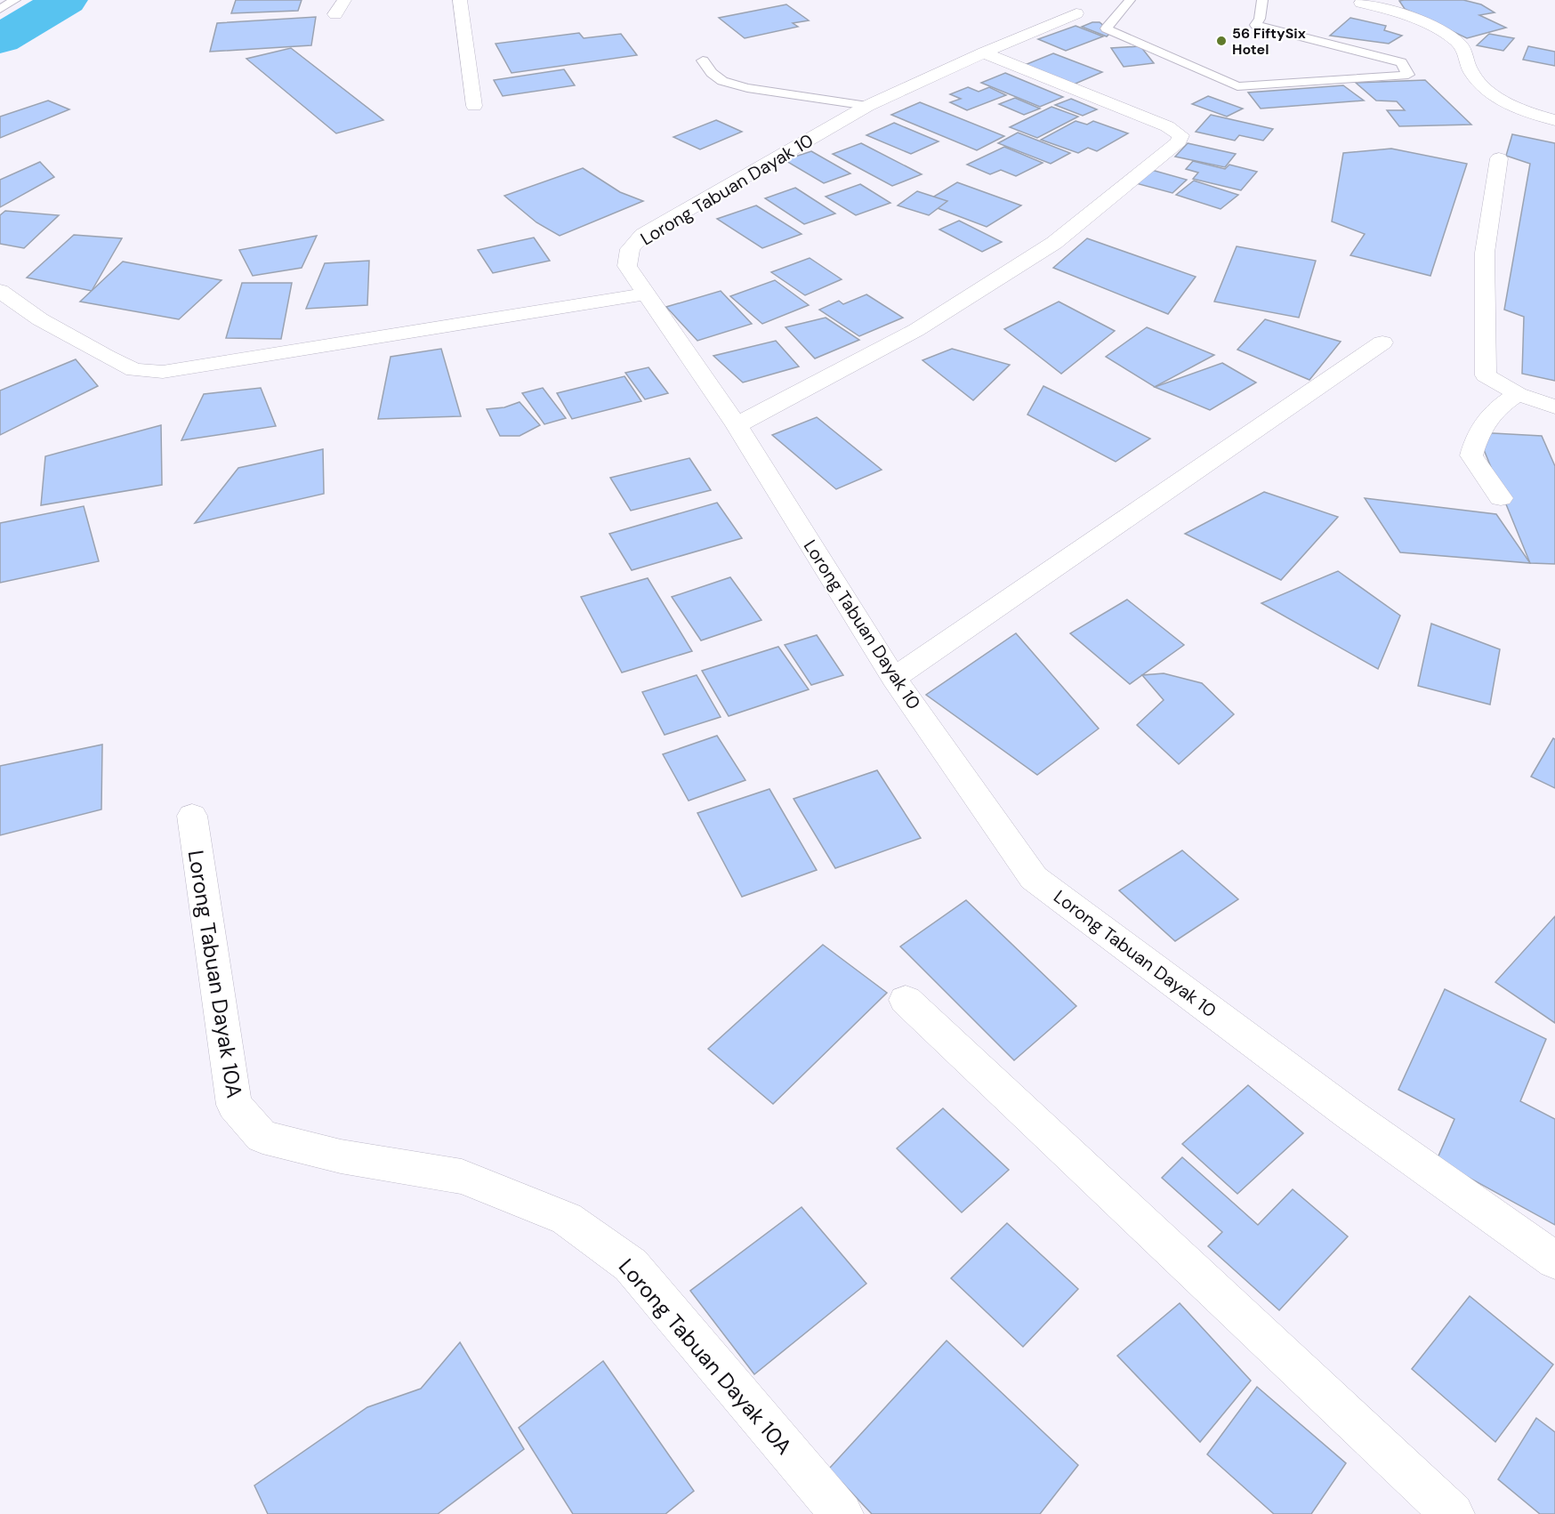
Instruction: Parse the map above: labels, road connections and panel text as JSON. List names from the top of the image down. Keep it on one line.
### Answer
{"streets":{"street":["Lorong Tabuan Dayak 10","Lorong Tabuan Dayak 10A"]},"places":["56 FiftySix Hotel"]}
